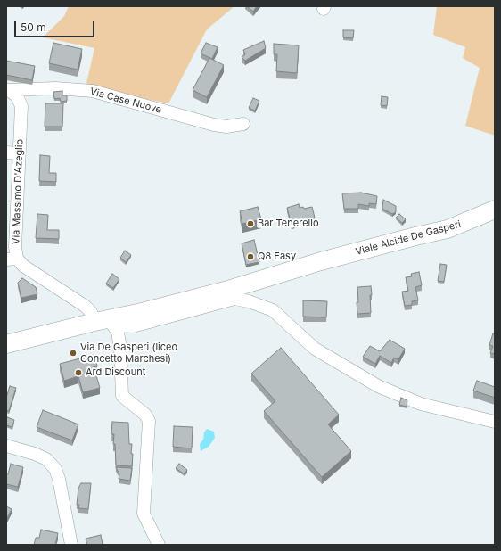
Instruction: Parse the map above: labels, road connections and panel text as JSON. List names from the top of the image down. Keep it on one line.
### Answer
{"streets":{"main road":["Viale Alcide De Gasperi"],"street":["Via Case Nuove","Via Massimo D'Azeglio"]},"crossings":[["Via Case Nuove","Via Massimo D'Azeglio"]],"places":["Bar Tenerello","Q8 Easy","Via De Gasperi (liceo Concetto Marchesi)","Ard Discount"],"scale_bar":"50 m"}
